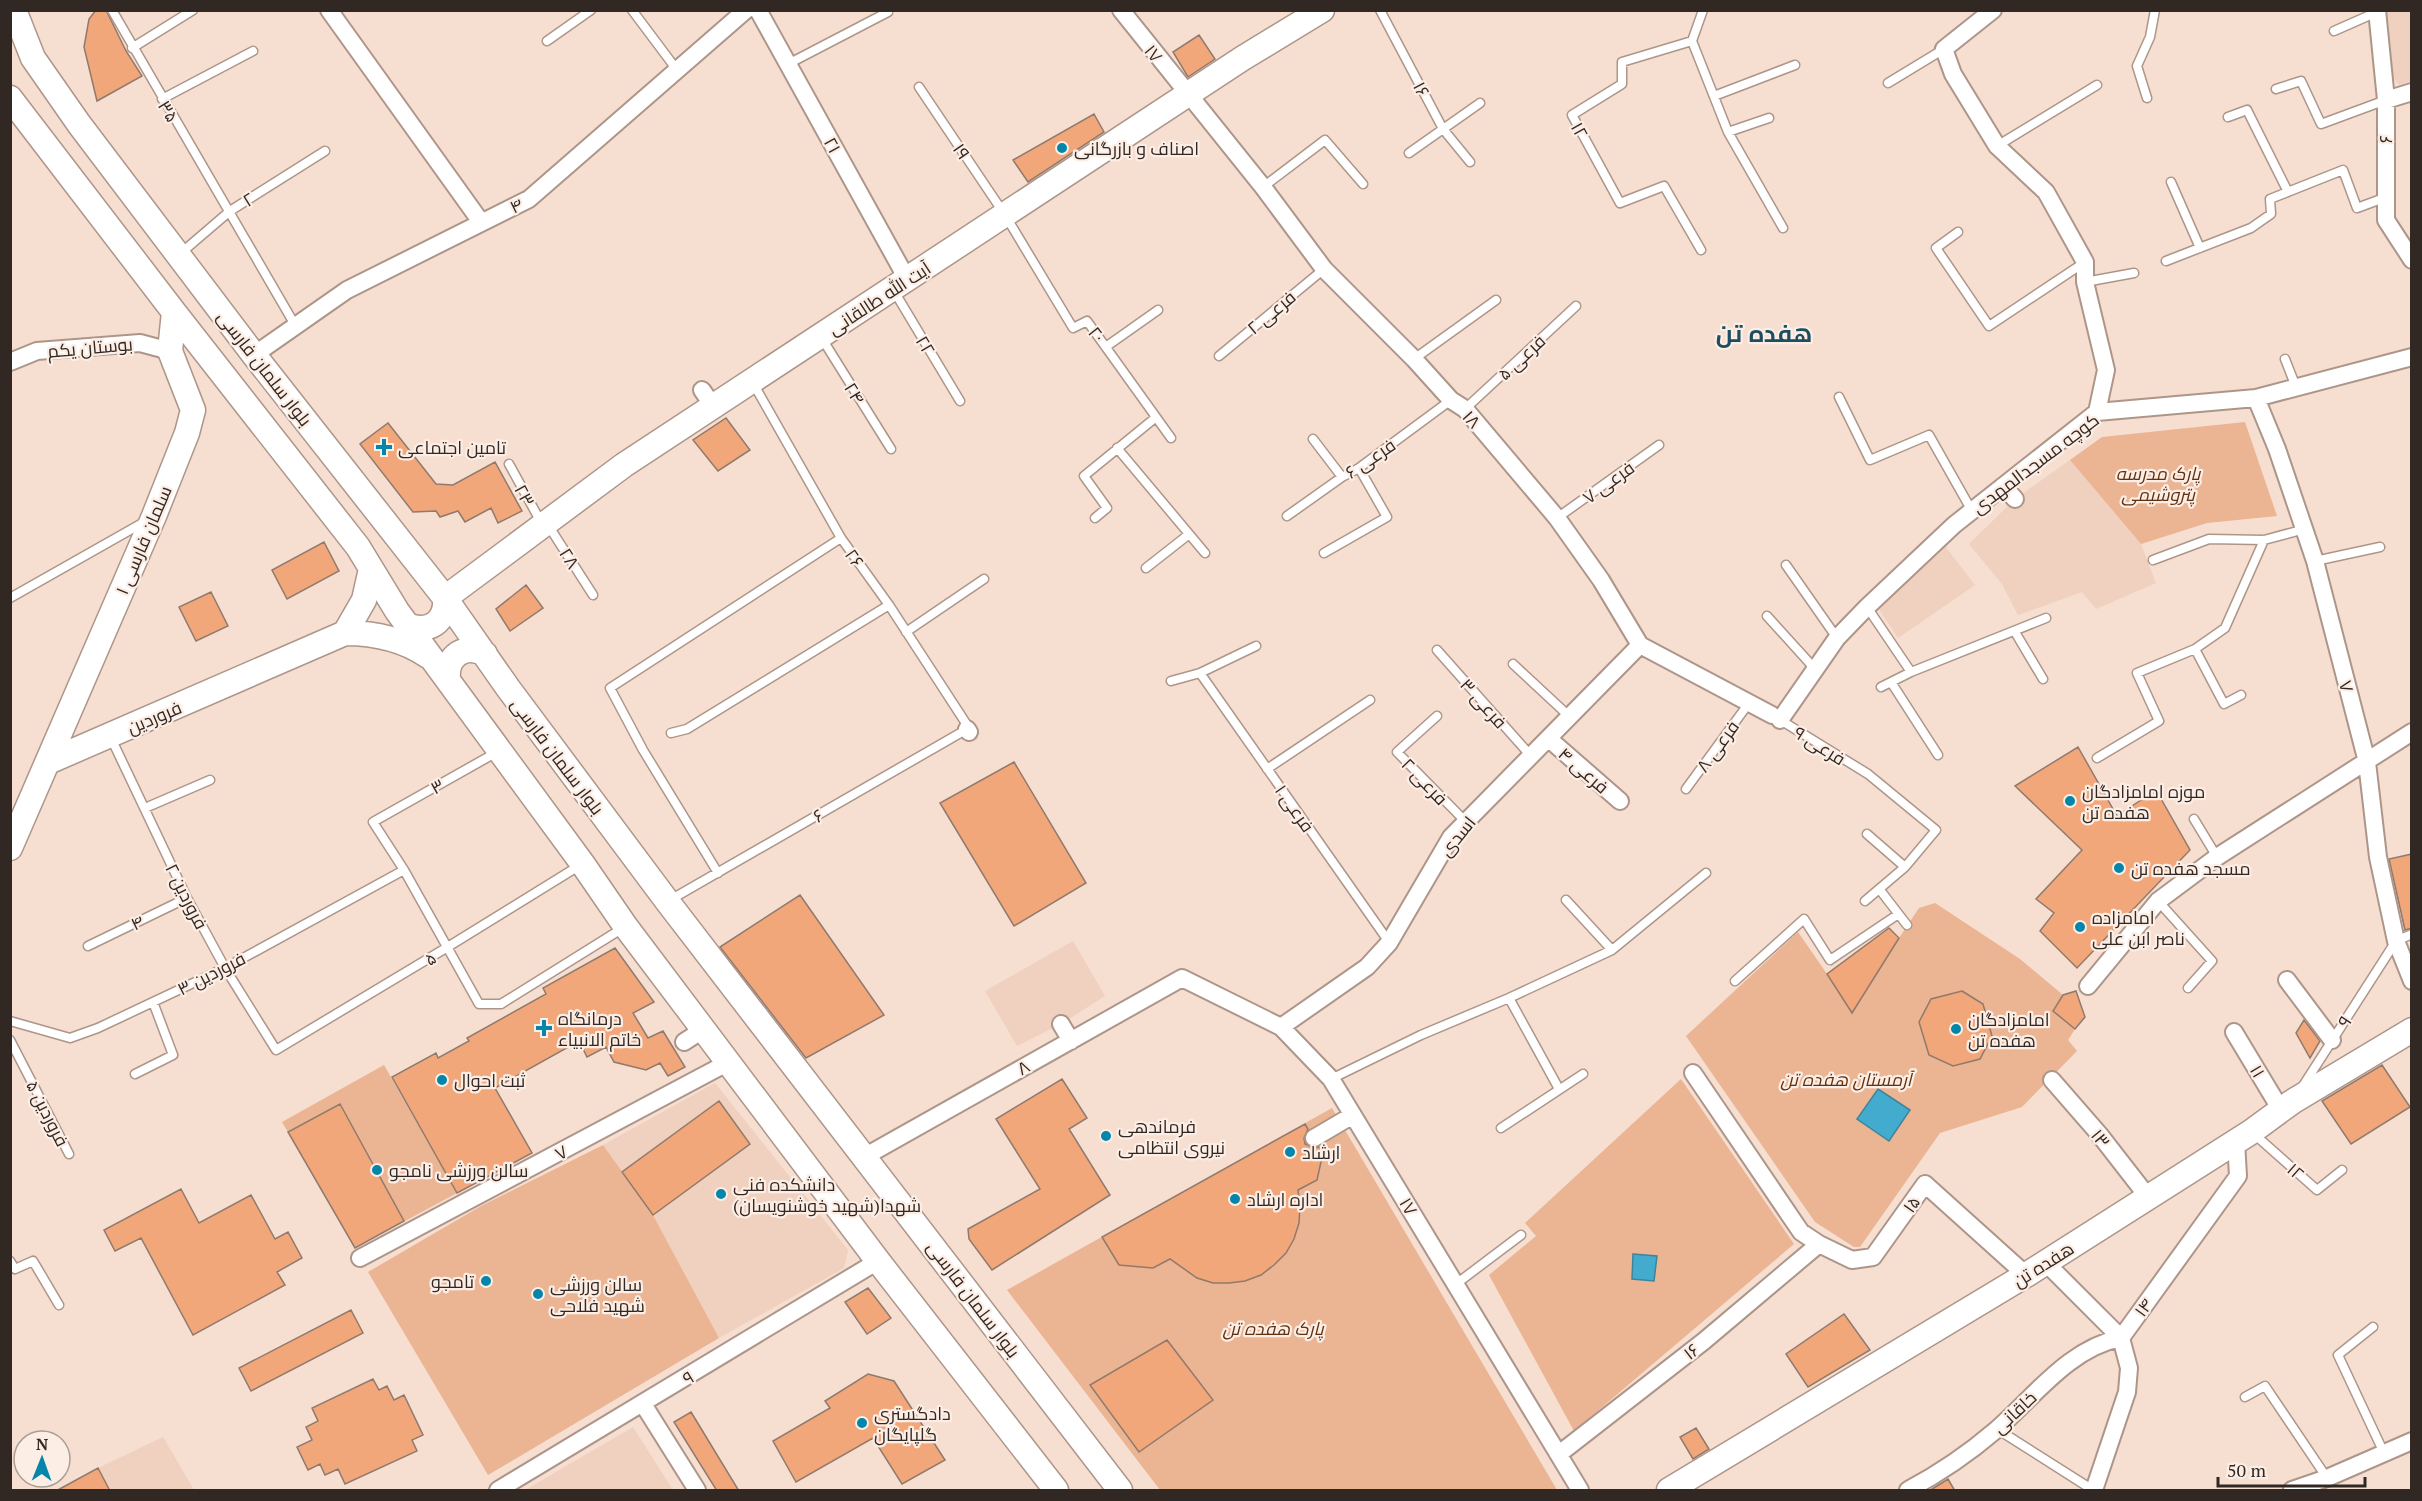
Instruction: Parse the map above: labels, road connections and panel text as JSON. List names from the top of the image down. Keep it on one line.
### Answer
{"streets":{"main road":["آیت الله طالقانی","بلوار سلمان فارسی","سلمان فارسی ۱","فروردین","هفده تن"],"street":["۱۷","۱۶","۶","۲۱","۴","بوستان یکم","۱۸","کوچه مسجدالمهدی","۷","فرعی ۴","اسدی","۹","۸","۱۱","۱۳","۱۵","۱۴","خاقانی"],"lane":["۳۵","۱۲","۱۹","۲","فرعی ۲","۲۰","۲۲","فرعی ۵","۲۴","فرعی ۶","فرعی ۷","۲۳","۲۸","۲۶","فرعی ۳","فرعی ۹","فرعی ۸","۳","فرعی ۱","فروردین ۲","۵","فروردین ۳","فروردین ۵"]},"crossings":[["۱۷","۱۶"],["۱۷","آیت الله طالقانی"],["۱۷","۱۸"],["۱۷","اسدی"],["۱۷","۸"],["۱۶","۱۵"],["۳۵","۲"],["۳۵","۴"],["۱۲","هفده تن"],["۱۲","۱۴"],["۶","بلوار سلمان فارسی"],["۶","۲۶"],["۲۱","آیت الله طالقانی"],["۲۱","۲۲"],["۱۹","آیت الله طالقانی"],["۱۹","۲۰"],["۲","بلوار سلمان فارسی"],["۴","بلوار سلمان فارسی"],["۴","فروردین ۲"],["آیت الله طالقانی","۲۰"],["آیت الله طالقانی","۲۲"],["آیت الله طالقانی","بلوار سلمان فارسی"],["آیت الله طالقانی","۲۴"],["آیت الله طالقانی","۱۸"],["آیت الله طالقانی","۲۳"],["آیت الله طالقانی","۲۸"],["آیت الله طالقانی","۲۶"],["فرعی ۲","۱۸"],["فرعی ۲","اسدی"],["بوستان یکم","سلمان فارسی ۱"],["فرعی ۵","۱۸"],["فرعی ۵","فرعی ۶"],["بلوار سلمان فارسی","سلمان فارسی ۱"],["بلوار سلمان فارسی","۷"],["بلوار سلمان فارسی","۳"],["بلوار سلمان فارسی","۵"],["بلوار سلمان فارسی","۹"],["بلوار سلمان فارسی","۸"],["۱۸","فرعی ۶"],["۱۸","فرعی ۷"],["۱۸","اسدی"],["کوچه مسجدالمهدی","۷"],["کوچه مسجدالمهدی","فرعی ۹"],["۲۳","۲۸"],["سلمان فارسی ۱","فروردین"],["۷","۹"],["فرعی ۳","اسدی"],["فروردین","فروردین ۲"],["فرعی ۴","اسدی"],["۳","فروردین ۳"],["فرعی ۱","اسدی"],["فروردین ۲","۵"],["فروردین ۲","فروردین ۳"],["۹","۱۱"],["۹","هفده تن"],["۱۱","هفده تن"],["۱۳","هفده تن"],["۱۵","هفده تن"],["هفده تن","۱۴"],["۱۴","خاقانی"]],"districts":["هفده تن"],"parks":["پارک مدرسه پتروشیمی","آرمستان هفده تن","پارک هفده تن"],"places":{"other":["اصناف و بازرگانی","موزه امامزادگان هفده تن","مسجد هفده تن","امامزاده ناصر ابن علی","امامزادگان هفده تن","ثبت احوال","فرماندهی نیروی انتظامی","ارشاد","سالن ورزشی نامجو","دانشکده فنی شهدا(شهید خوشنویسان)","اداره ارشاد","تامجو","سالن ورزشی شهید فلاحی","دادگستری گلپایگان"],"health":["تامین اجتماعی","درمانگاه خاتم الانبیاء"]},"scale_bar":"50 m","north":"top"}
